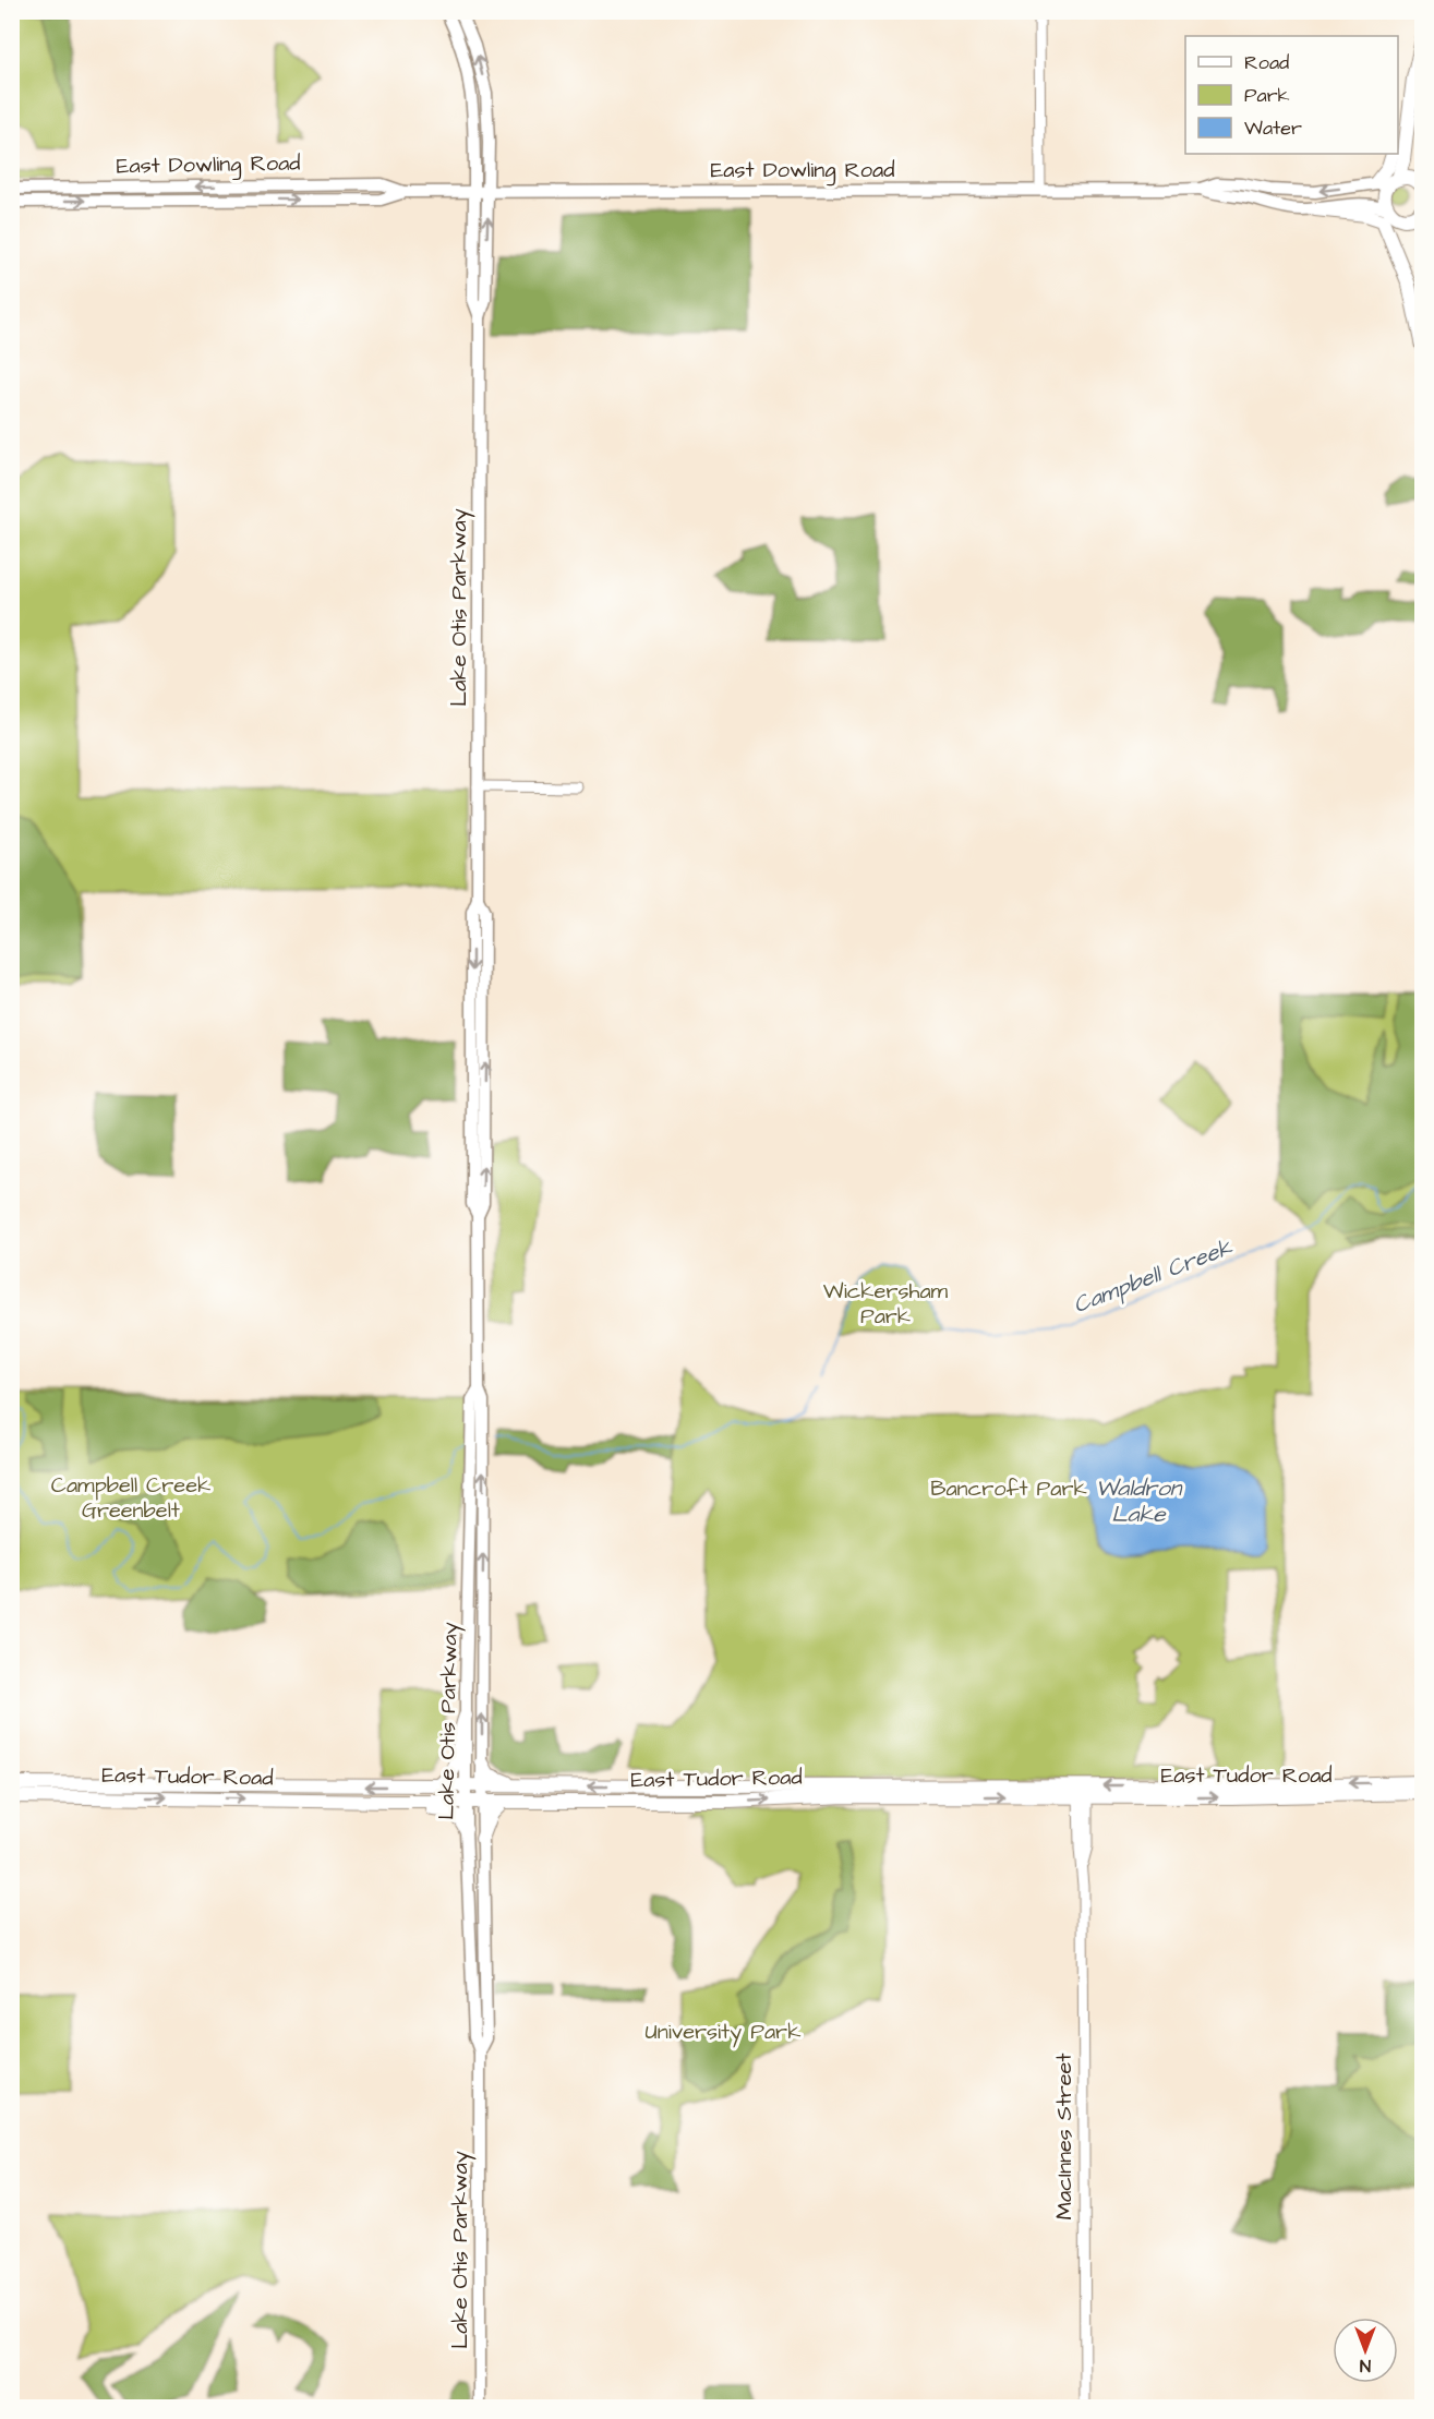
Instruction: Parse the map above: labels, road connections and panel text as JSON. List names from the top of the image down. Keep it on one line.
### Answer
{"streets":{"main road":["East Dowling Road","Lake Otis Parkway","East Tudor Road"],"street":["MacInnes Street"]},"crossings":[["East Dowling Road","Lake Otis Parkway"],["Lake Otis Parkway","East Tudor Road"],["East Tudor Road","MacInnes Street"]],"water":["Campbell Creek","Waldron Lake"],"parks":["Wickersham Park","Campbell Creek Greenbelt","Bancroft Park","University Park"],"legend":["Road","Park","Water"],"north":"bottom"}
